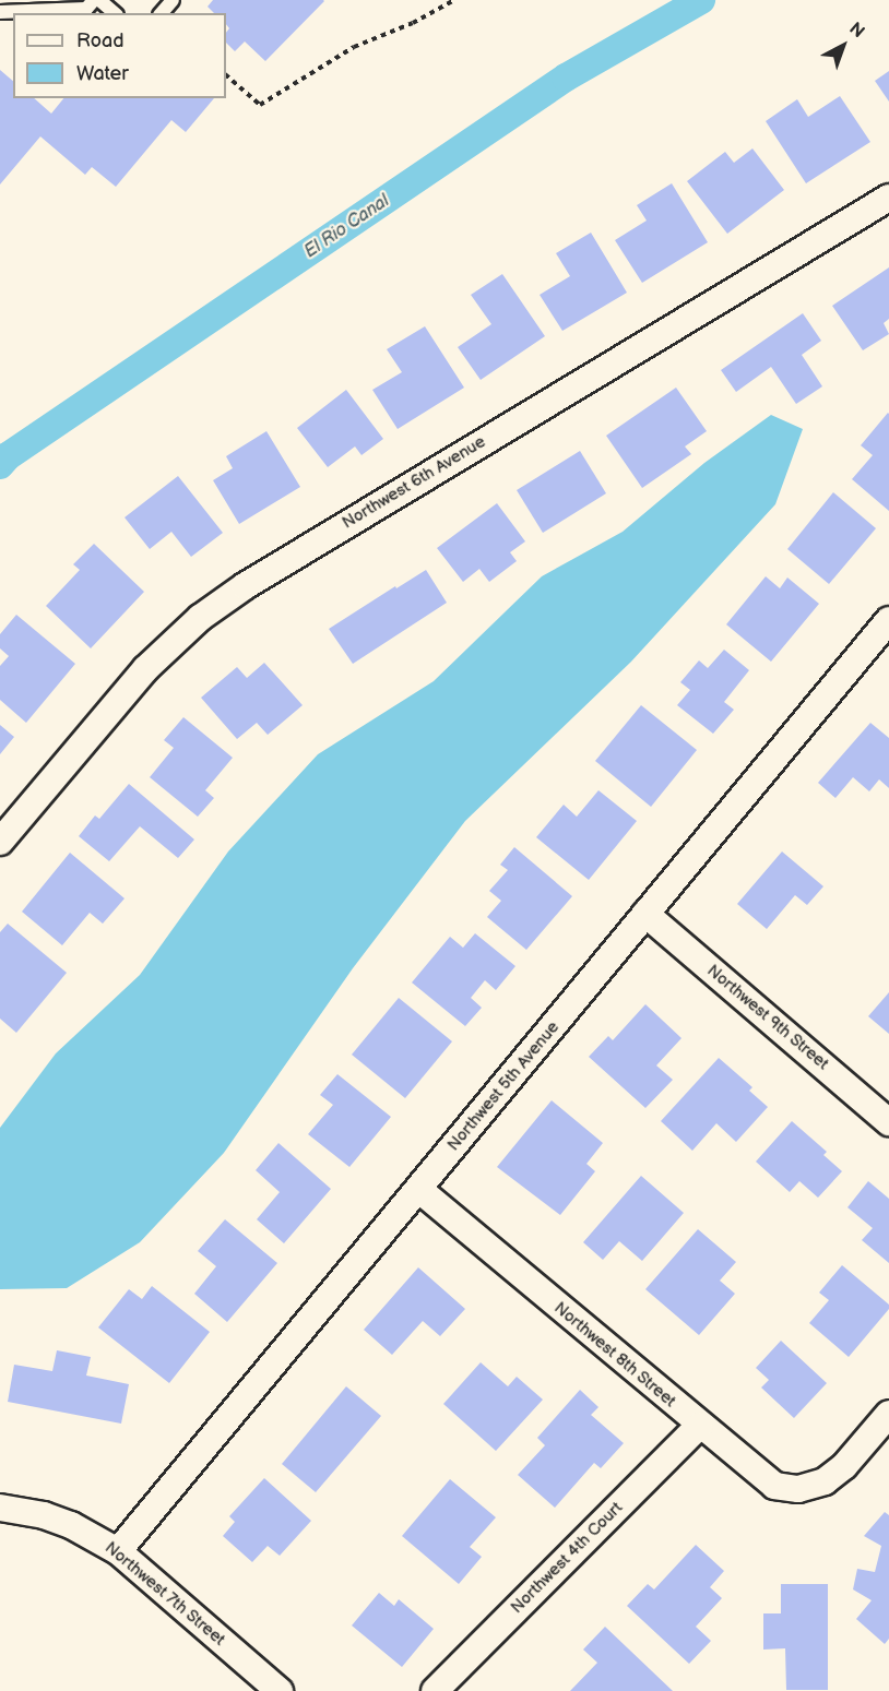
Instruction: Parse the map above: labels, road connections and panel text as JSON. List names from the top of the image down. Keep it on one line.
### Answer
{"streets":{"street":["Northwest 6th Avenue","Northwest 9th Street","Northwest 5th Avenue","Northwest 8th Street","Northwest 4th Court","Northwest 7th Street"]},"crossings":[["Northwest 9th Street","Northwest 5th Avenue"],["Northwest 5th Avenue","Northwest 8th Street"],["Northwest 5th Avenue","Northwest 7th Street"],["Northwest 8th Street","Northwest 4th Court"]],"water":["El Rio Canal"],"legend":["Road","Water"],"north":"top right"}
